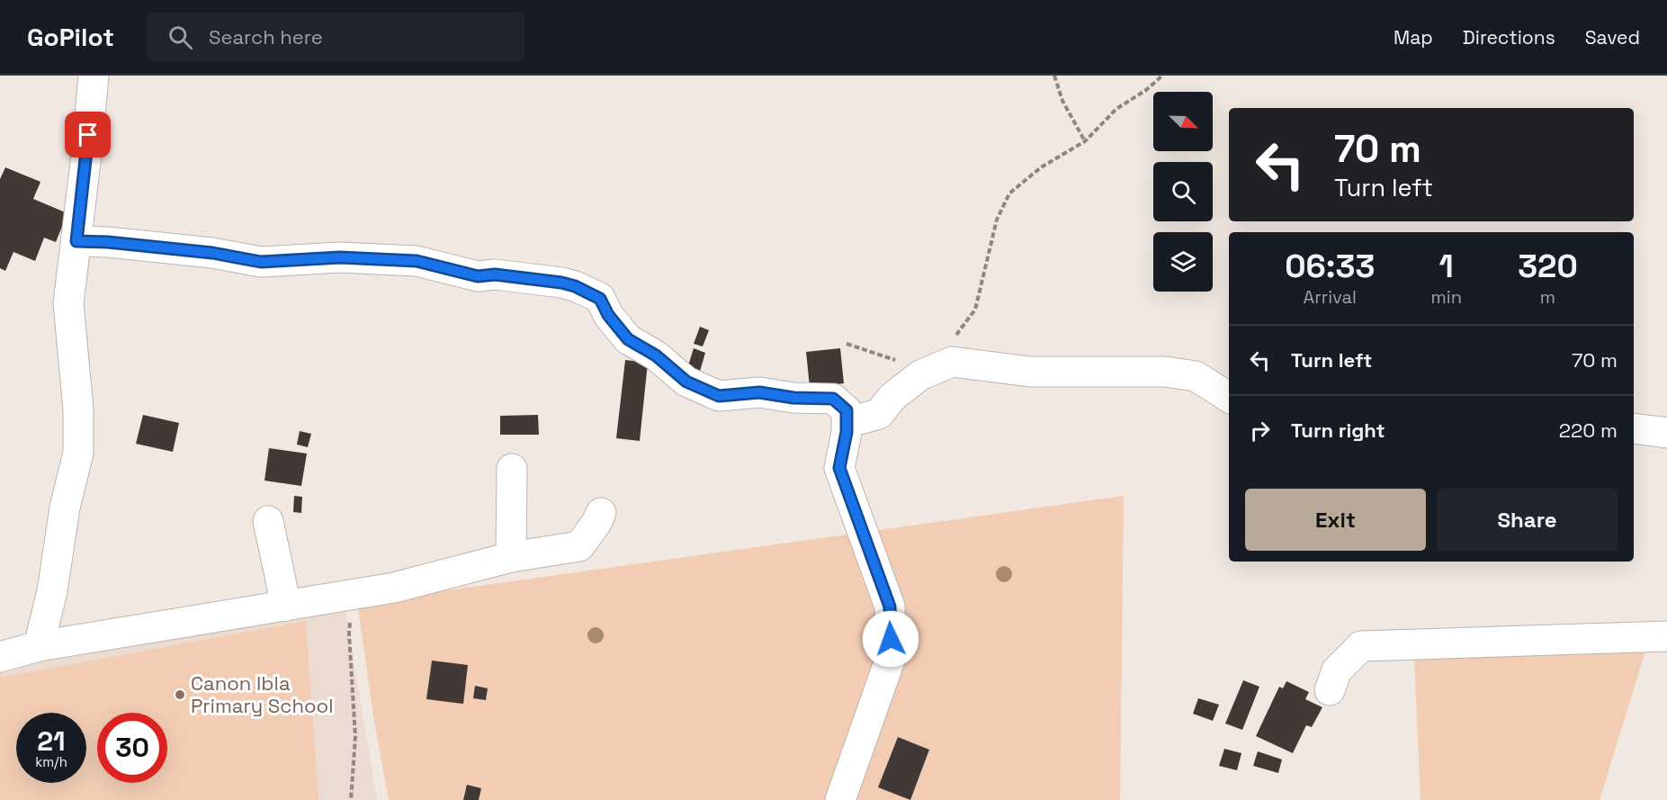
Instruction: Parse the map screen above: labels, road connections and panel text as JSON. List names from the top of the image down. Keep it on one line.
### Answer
{"places":["Canon Ibla Primary School"],"north":"bottom right","page":{"header":"GoPilot","search":"Search here","nav":["Map","Directions","Saved"],"turn":["70 m","Turn left"],"eta":["06:33","Arrival","1","min","320","m"],"list":[{"name":"Turn left","value":"70 m"},{"name":"Turn right","value":"220 m"}],"buttons":["Exit","Share"],"speed":"21 km/h","limit":"30"}}
